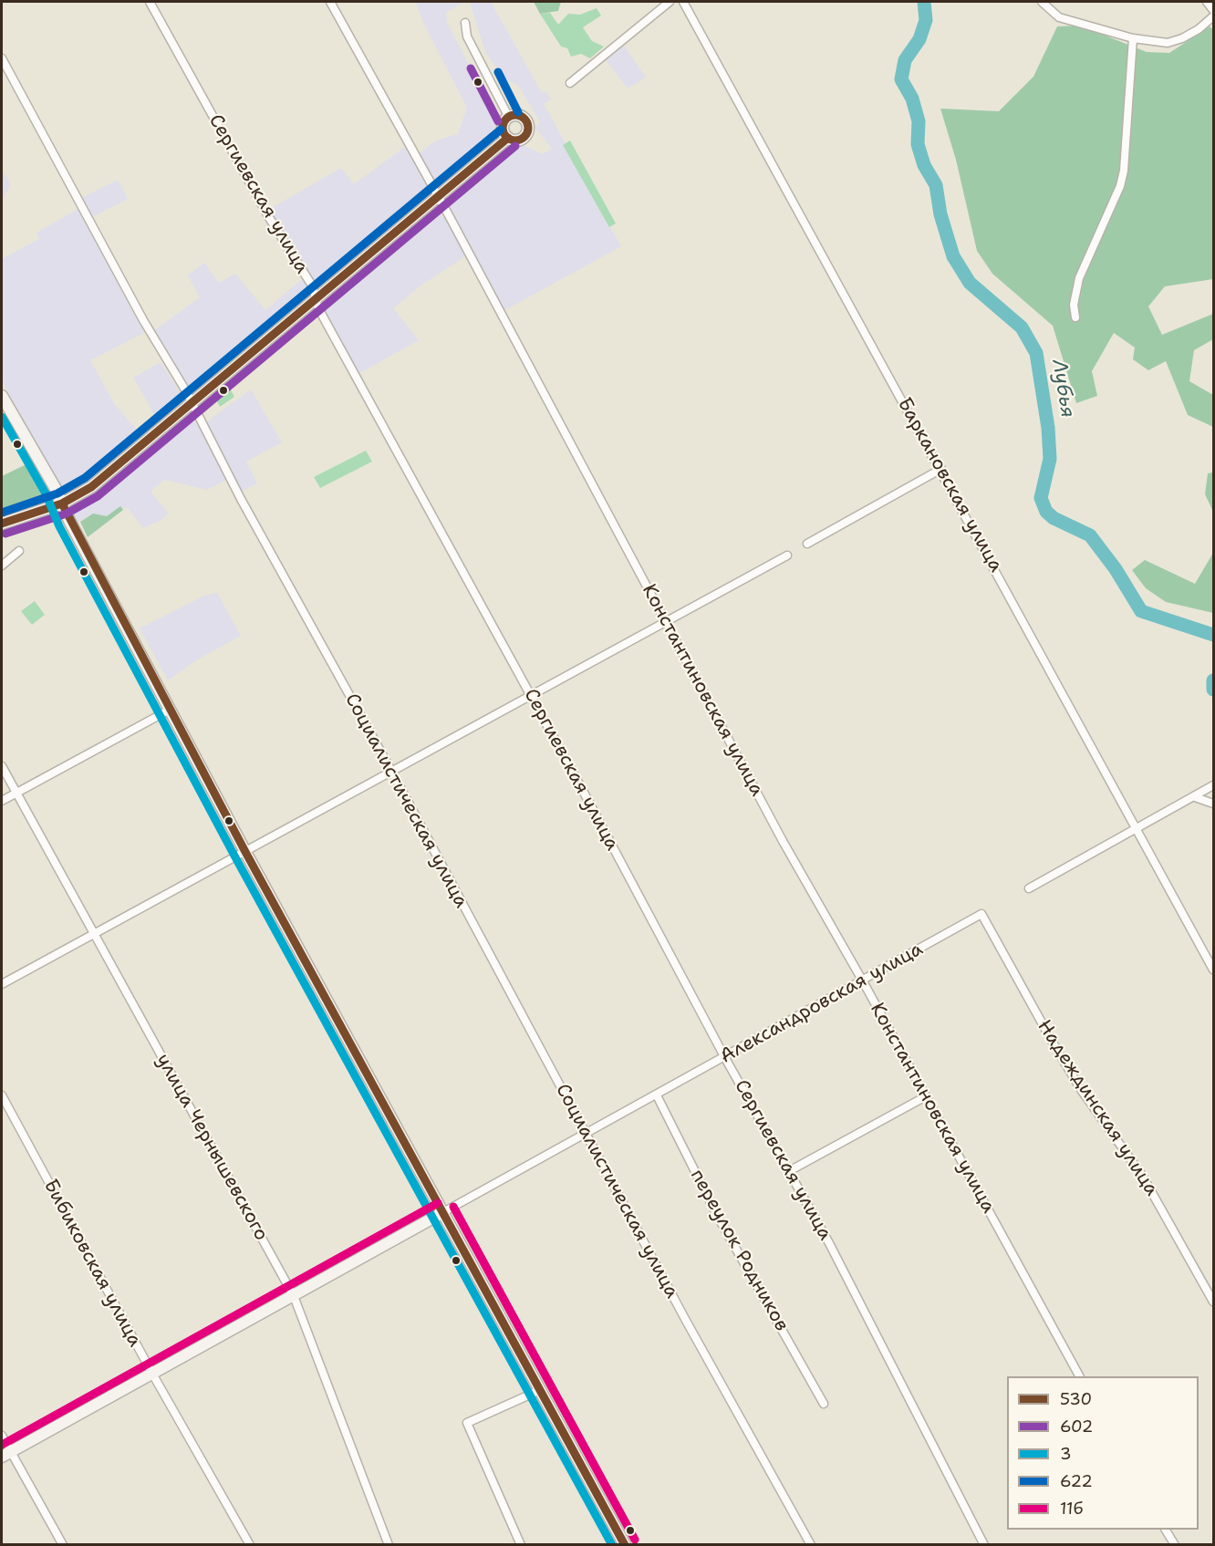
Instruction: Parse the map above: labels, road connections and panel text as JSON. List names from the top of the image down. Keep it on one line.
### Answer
{"streets":{"street":["Сергиевская улица","Баркановская улица","Константиновская улица","Социалистическая улица","Александровская улица","Надеждинская улица","улица Чернышевского","переулок Родников","Бибиковская улица"]},"crossings":[["Сергиевская улица","Александровская улица"],["Константиновская улица","Александровская улица"],["Социалистическая улица","Александровская улица"],["Александровская улица","Надеждинская улица"],["Александровская улица","улица Чернышевского"],["Александровская улица","переулок Родников"],["Александровская улица","Бибиковская улица"]],"water":["Лубья"],"lines":["transit line 602","transit line 622","transit line 530","transit line 3","transit line 11б"],"legend":["530","602","3","622","11б"]}
